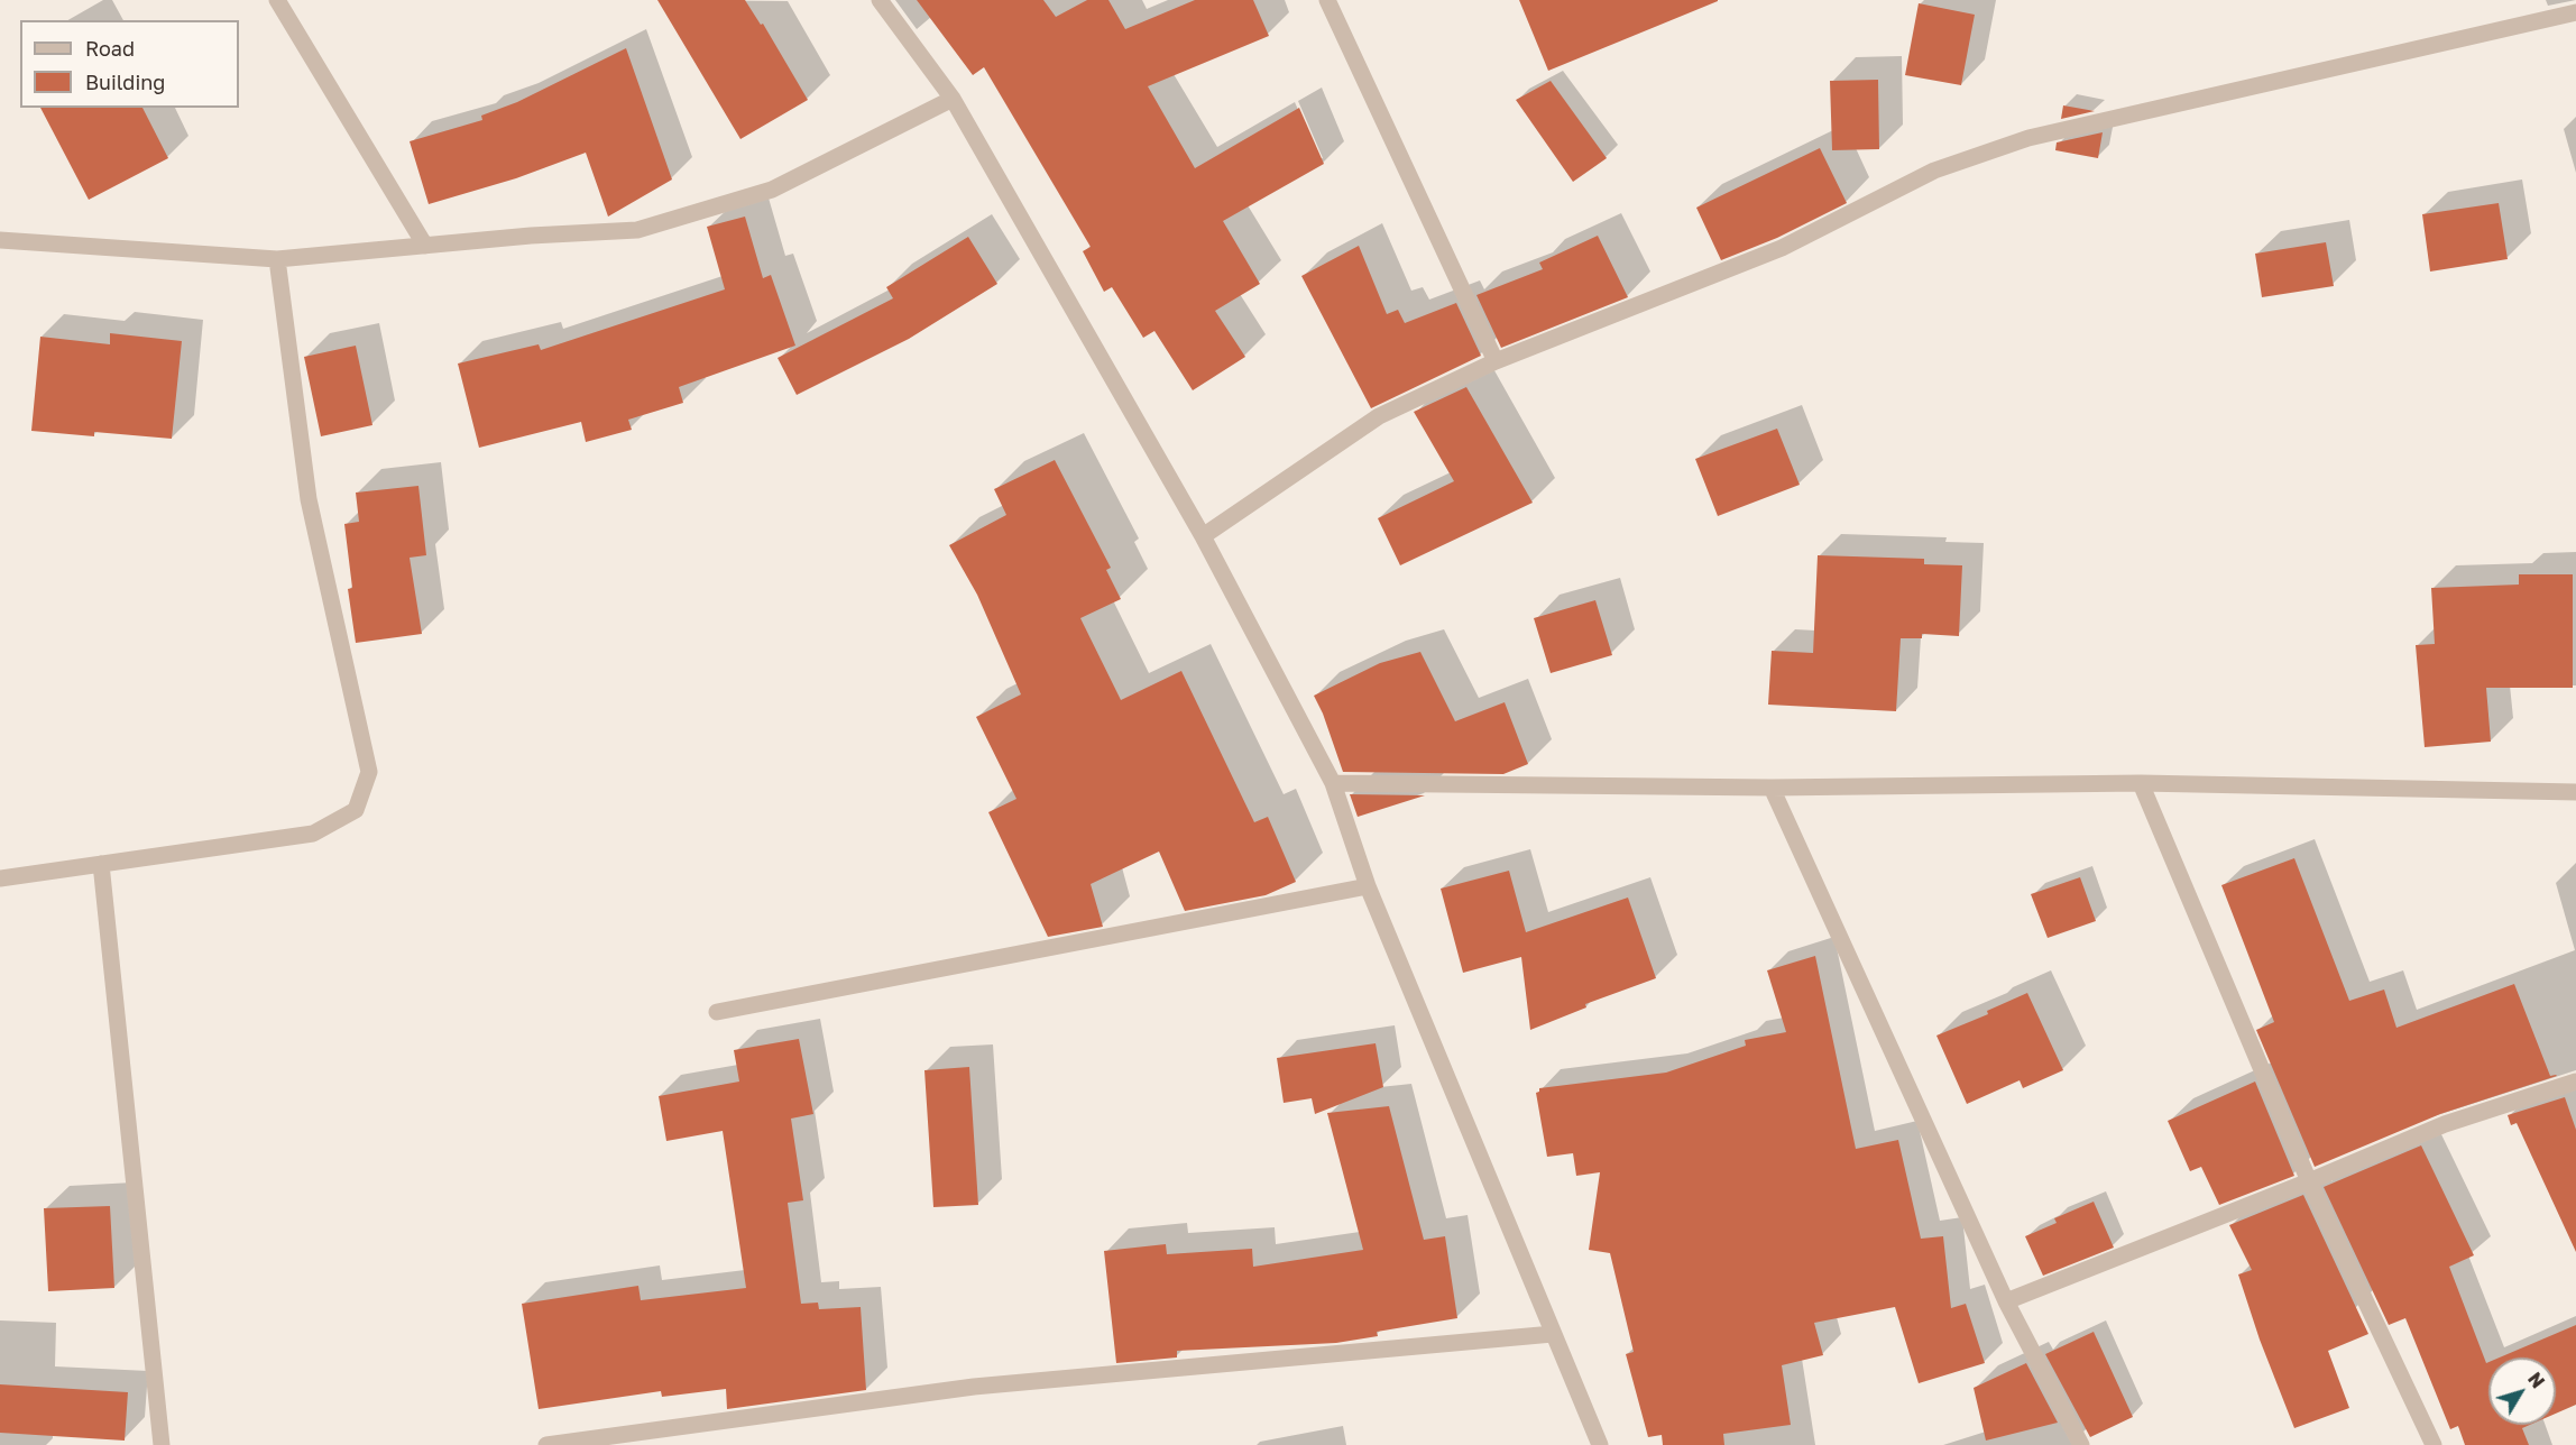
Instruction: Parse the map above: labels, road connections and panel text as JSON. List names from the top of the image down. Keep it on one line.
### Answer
{"legend":["Road","Building"],"north":"top right"}
